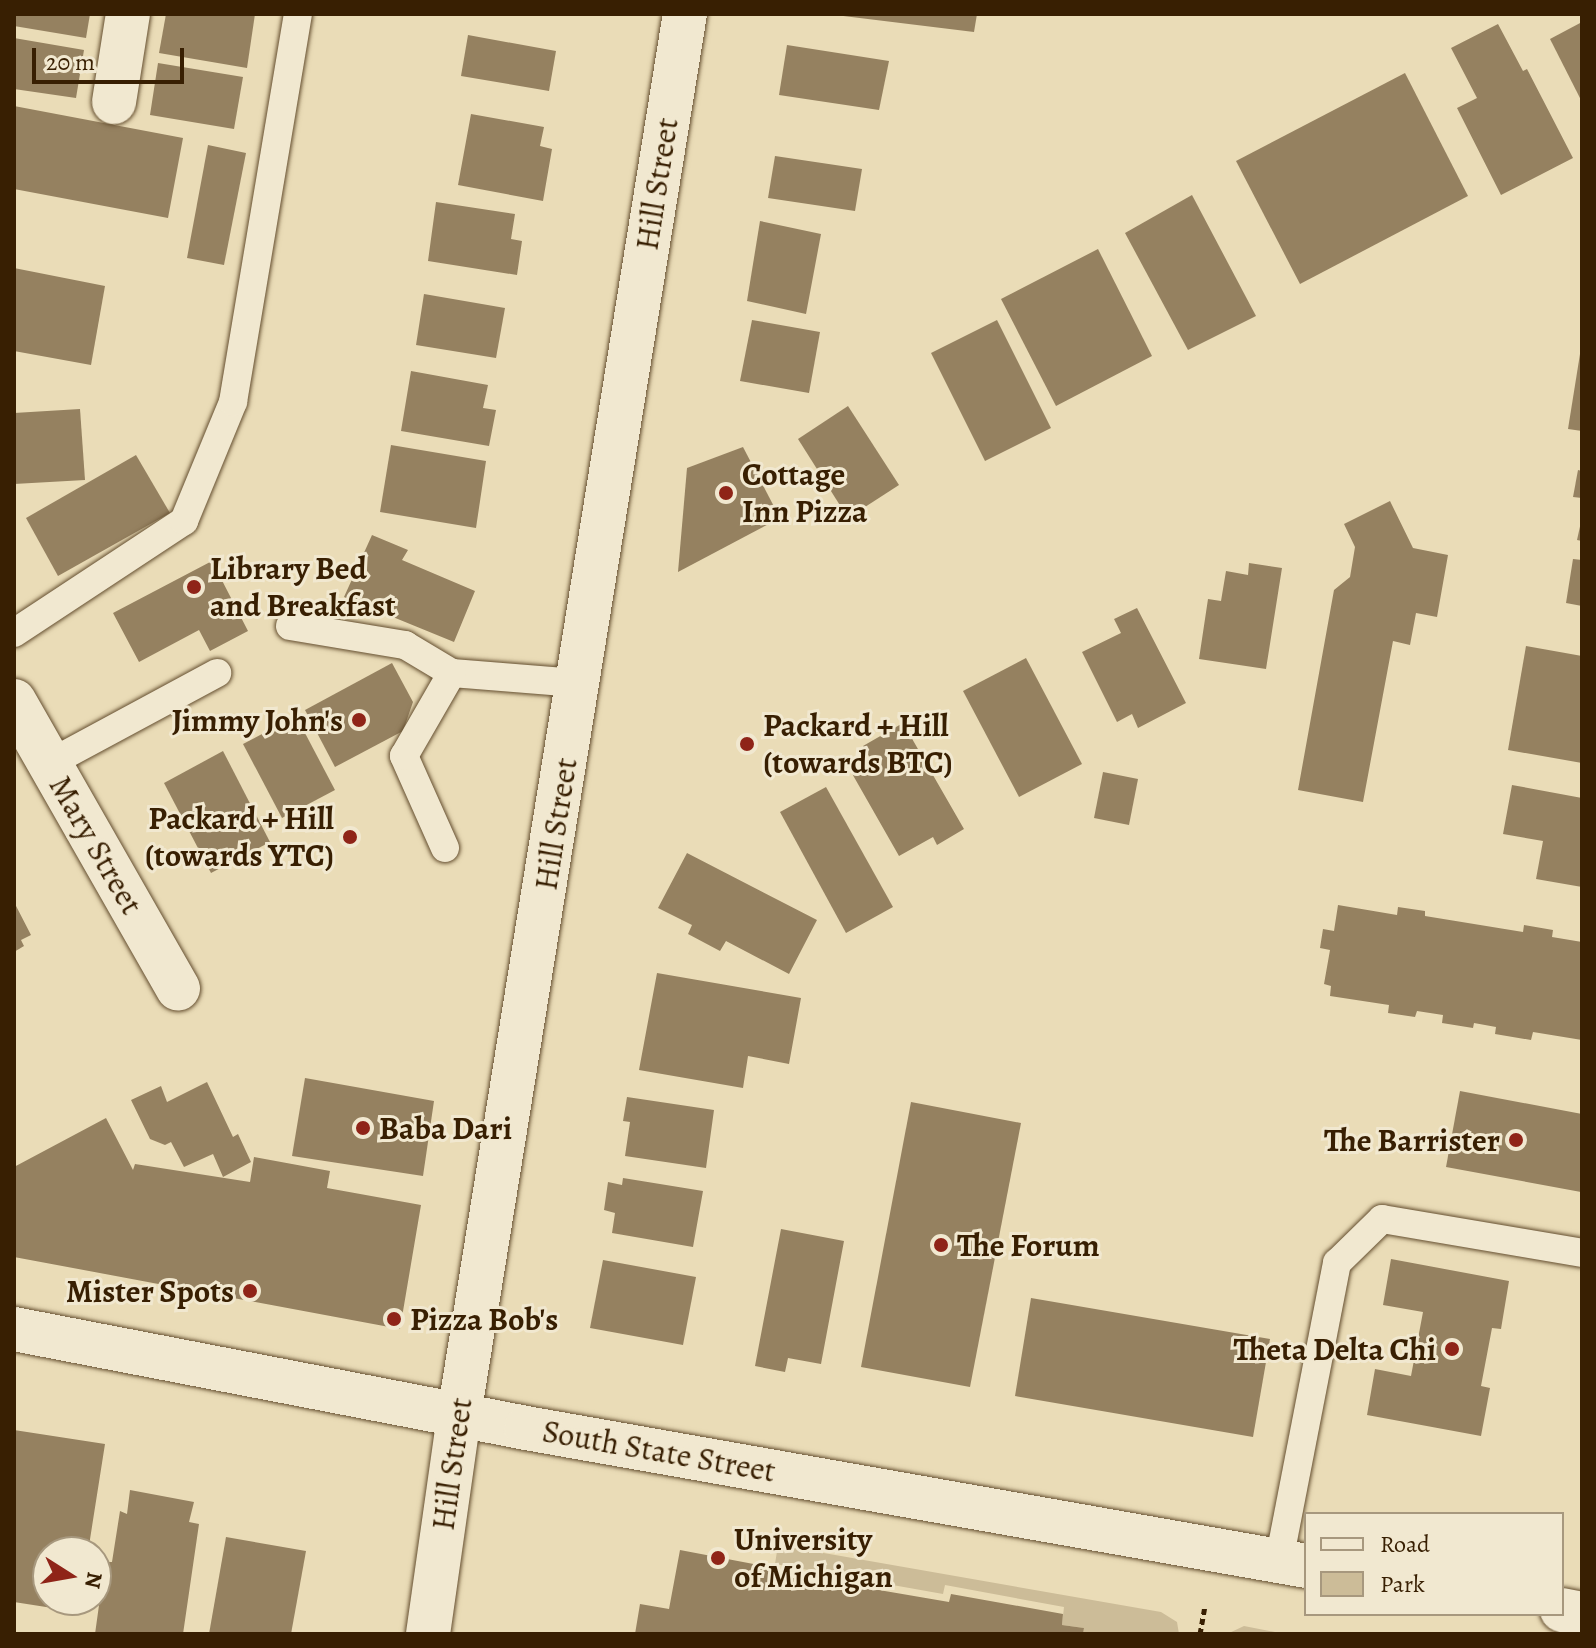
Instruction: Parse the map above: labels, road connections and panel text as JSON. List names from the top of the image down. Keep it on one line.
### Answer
{"streets":{"street":["Hill Street","Mary Street","South State Street"]},"crossings":[["Hill Street","South State Street"]],"places":["Cottage Inn Pizza","Library Bed and Breakfast","Jimmy John's","Packard + Hill (towards BTC)","Packard + Hill (towards YTC)","Baba Dari","The Barrister","The Forum","Mister Spots","Pizza Bob's","Theta Delta Chi","University of Michigan"],"legend":["Road","Park"],"scale_bar":"20 m","north":"right"}
